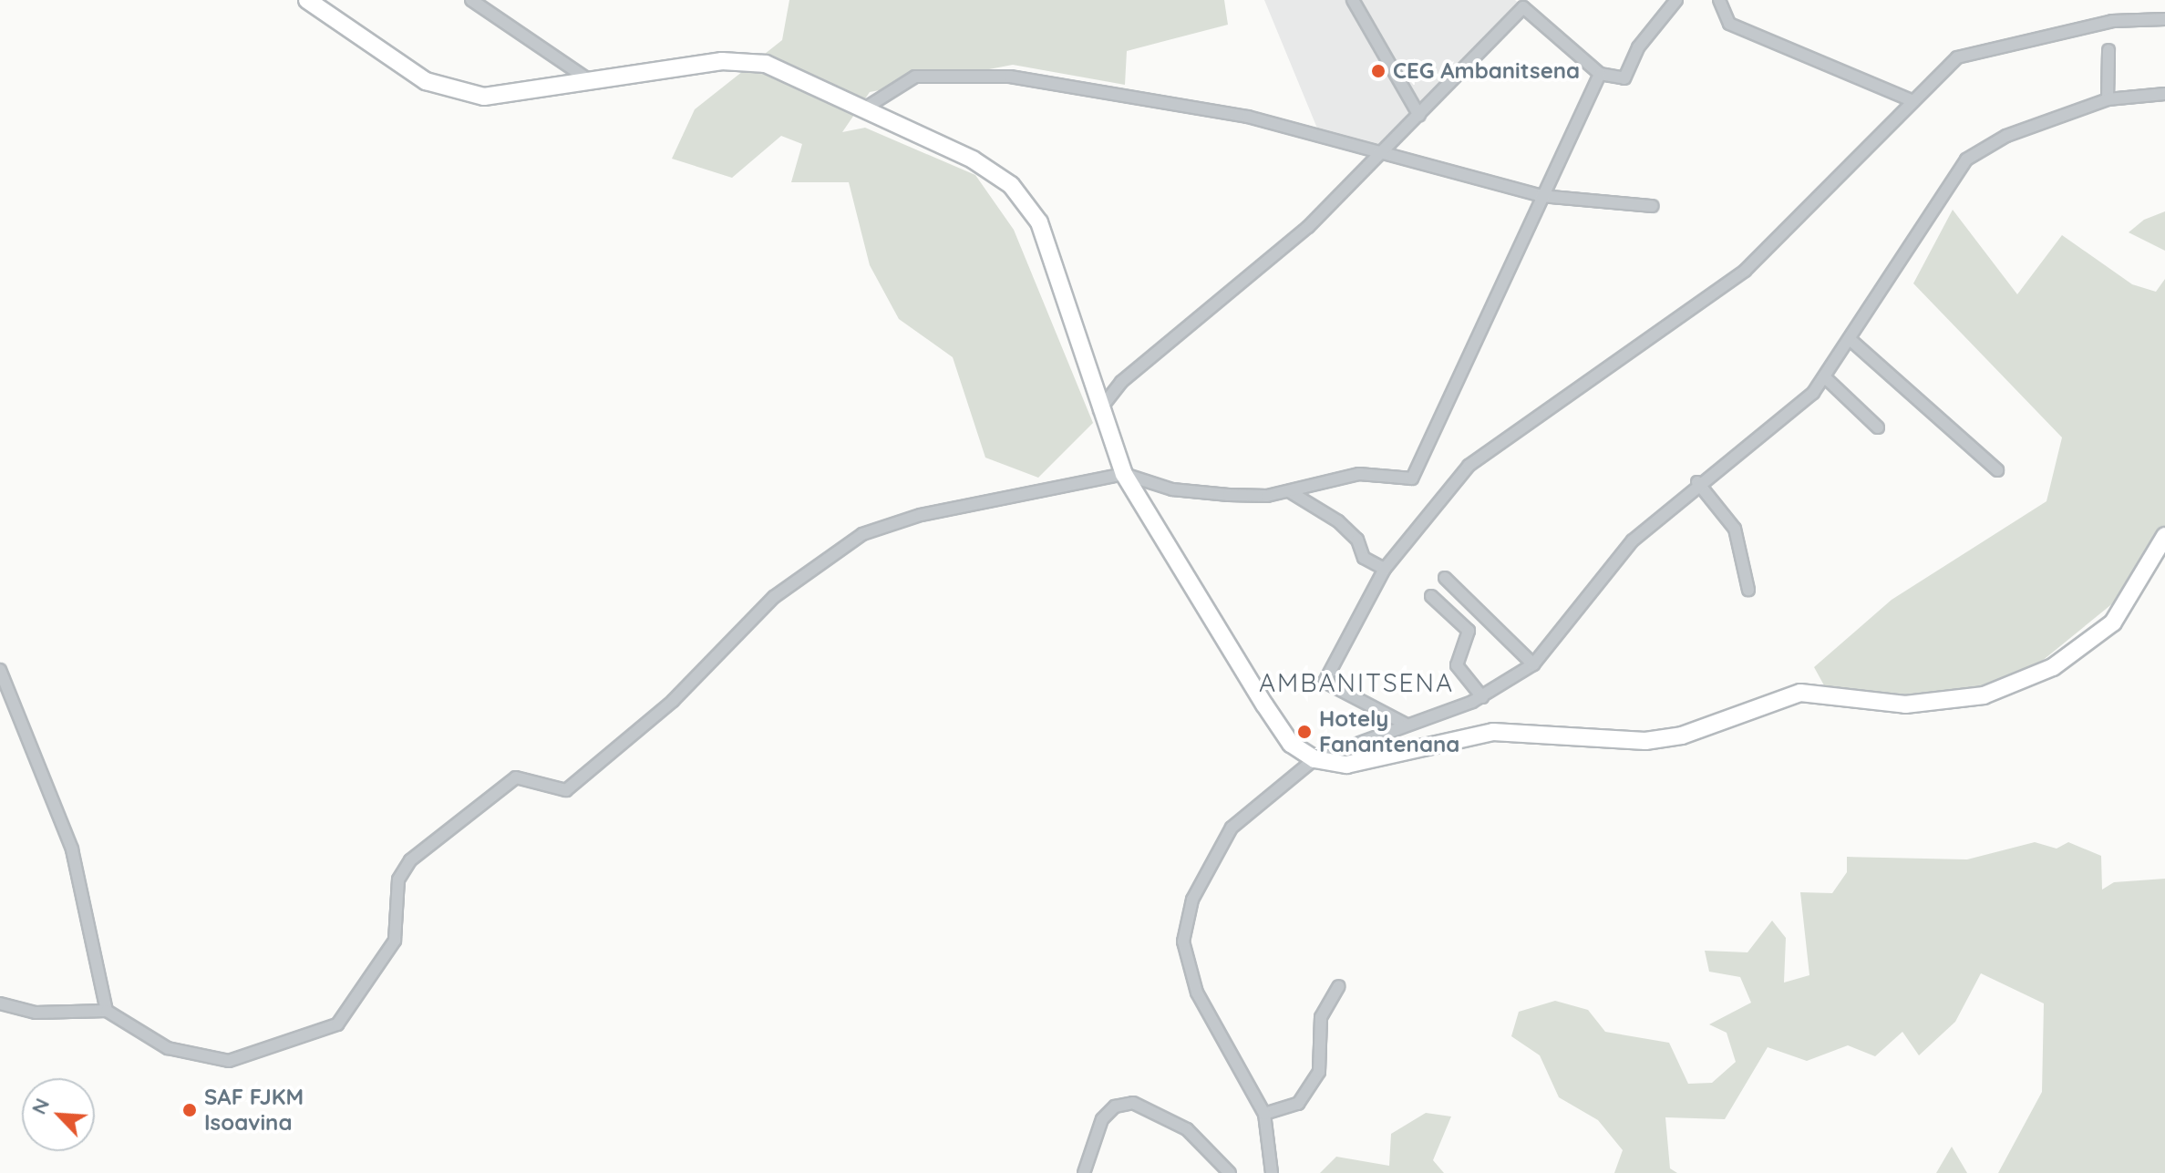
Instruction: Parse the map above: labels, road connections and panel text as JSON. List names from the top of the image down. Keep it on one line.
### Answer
{"districts":["AMBANITSENA"],"places":["CEG Ambanitsena","Hotely Fanantenana","SAF FJKM Isoavina"],"north":"top left"}
